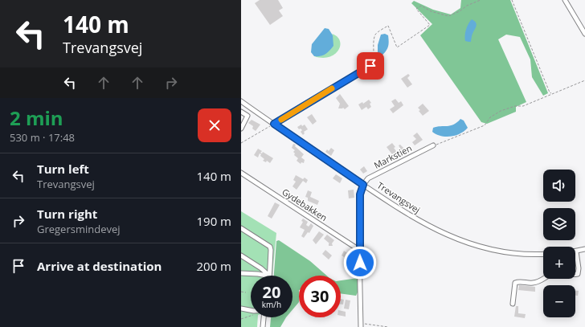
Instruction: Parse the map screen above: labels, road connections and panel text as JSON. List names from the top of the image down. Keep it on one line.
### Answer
{"streets":{"street":["Markstien","Trevangsvej","Gydebakken"]},"crossings":[["Markstien","Trevangsvej"]],"page":{"turn":["140 m","Trevangsvej"],"heading":["2 min","530 m · 17:48"],"list":[{"name":"Turn left","note":"Trevangsvej","value":"140 m"},{"name":"Turn right","note":"Gregersmindevej","value":"190 m"},{"name":"Arrive at destination","value":"200 m"}],"map_buttons":["+","−"],"speed":"20 km/h","limit":"30"}}
